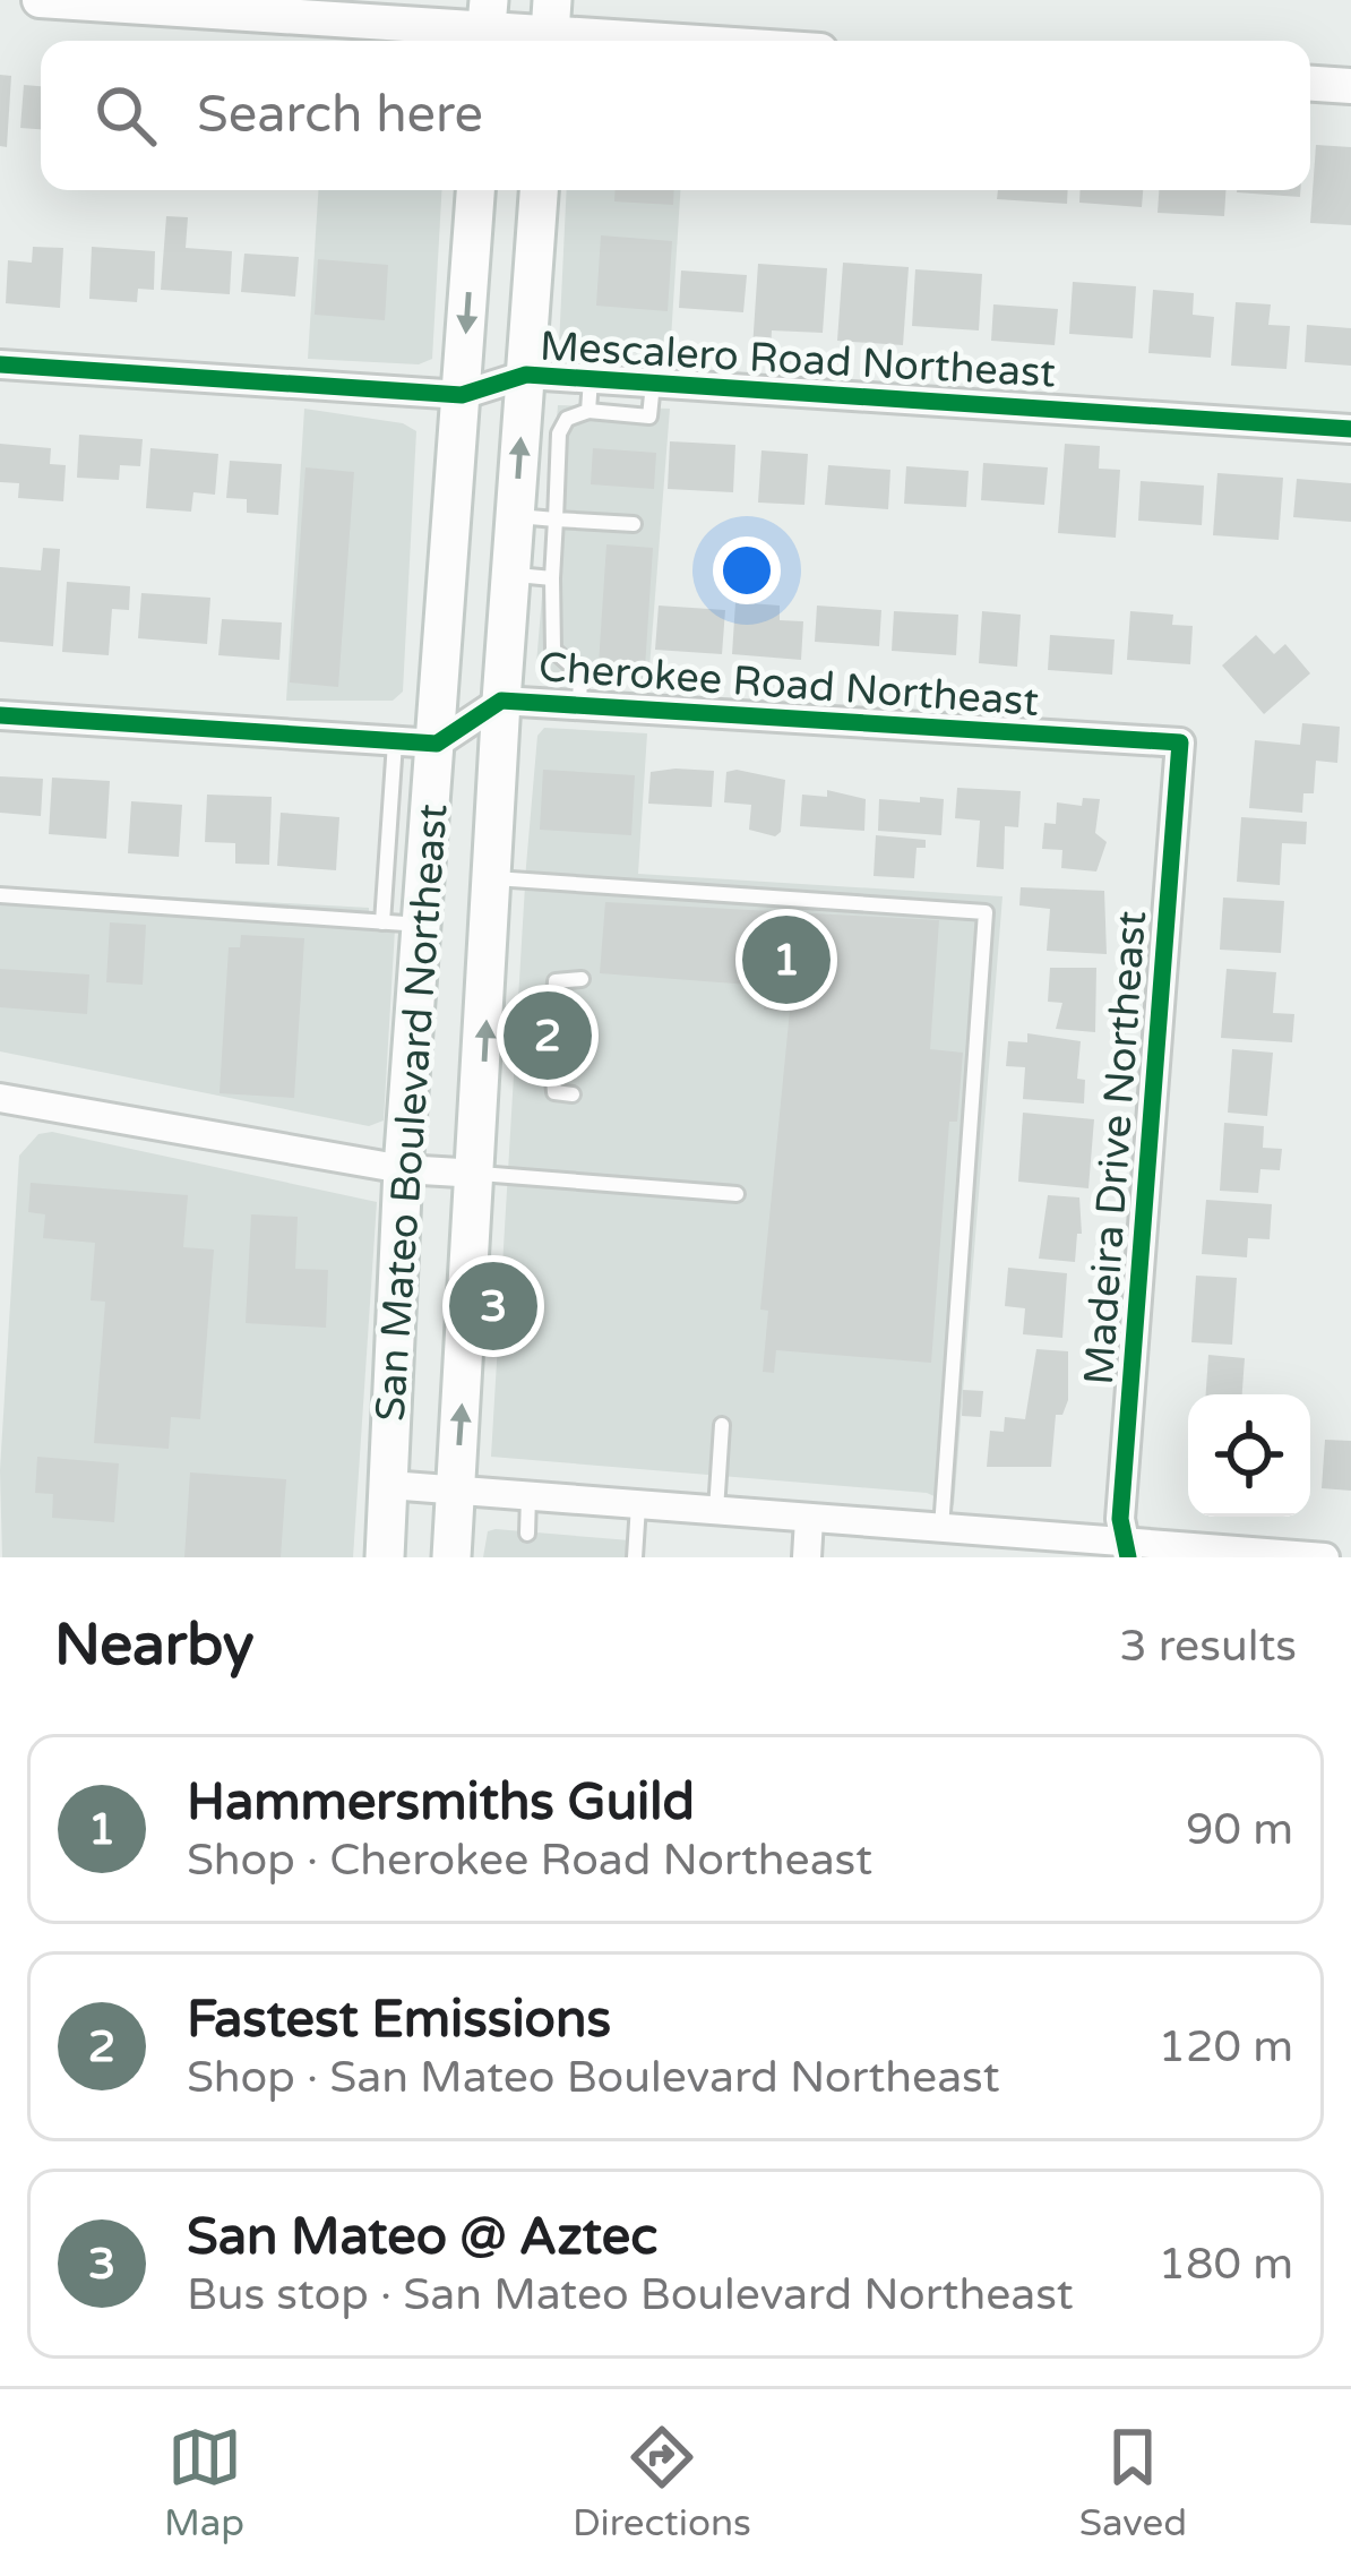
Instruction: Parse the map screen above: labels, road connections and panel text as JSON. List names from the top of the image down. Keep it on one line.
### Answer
{"streets":{"main road":["San Mateo Boulevard Northeast"],"street":["Mescalero Road Northeast","Cherokee Road Northeast","Madeira Drive Northeast"]},"crossings":[["Mescalero Road Northeast","San Mateo Boulevard Northeast"],["Cherokee Road Northeast","San Mateo Boulevard Northeast"],["Cherokee Road Northeast","Madeira Drive Northeast"]],"page":{"search":"Search here","pins":["1","2","3"],"heading":["Nearby","3 results"],"list":[{"mark":"1","name":"Hammersmiths Guild","note":"Shop · Cherokee Road Northeast","value":"90 m"},{"mark":"2","name":"Fastest Emissions","note":"Shop · San Mateo Boulevard Northeast","value":"120 m"},{"mark":"3","name":"San Mateo @ Aztec","note":"Bus stop · San Mateo Boulevard Northeast","value":"180 m"}],"nav":["Map","Directions","Saved"]}}
